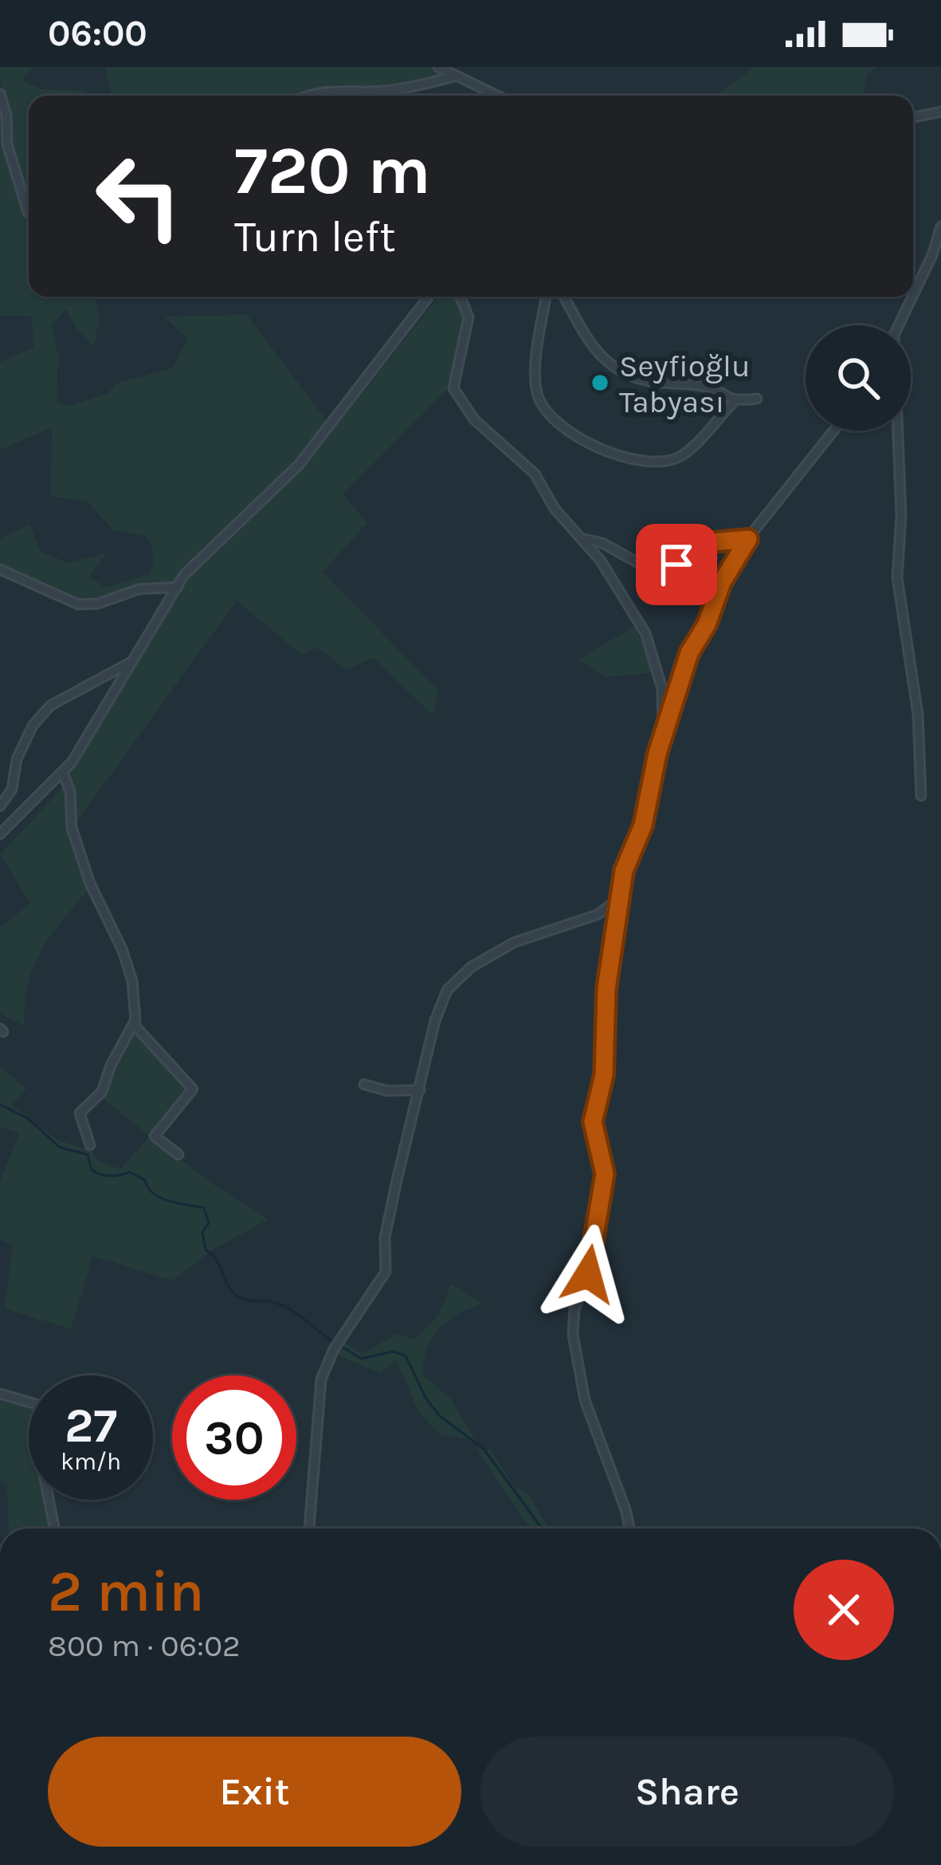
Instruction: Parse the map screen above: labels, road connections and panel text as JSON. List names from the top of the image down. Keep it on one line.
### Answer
{"places":["Seyfioğlu Tabyası"],"page":{"status":"06:00","turn":["720 m","Turn left"],"speed":"27 km/h","limit":"30","heading":["2 min","800 m · 06:02"],"buttons":["Exit","Share"]}}
